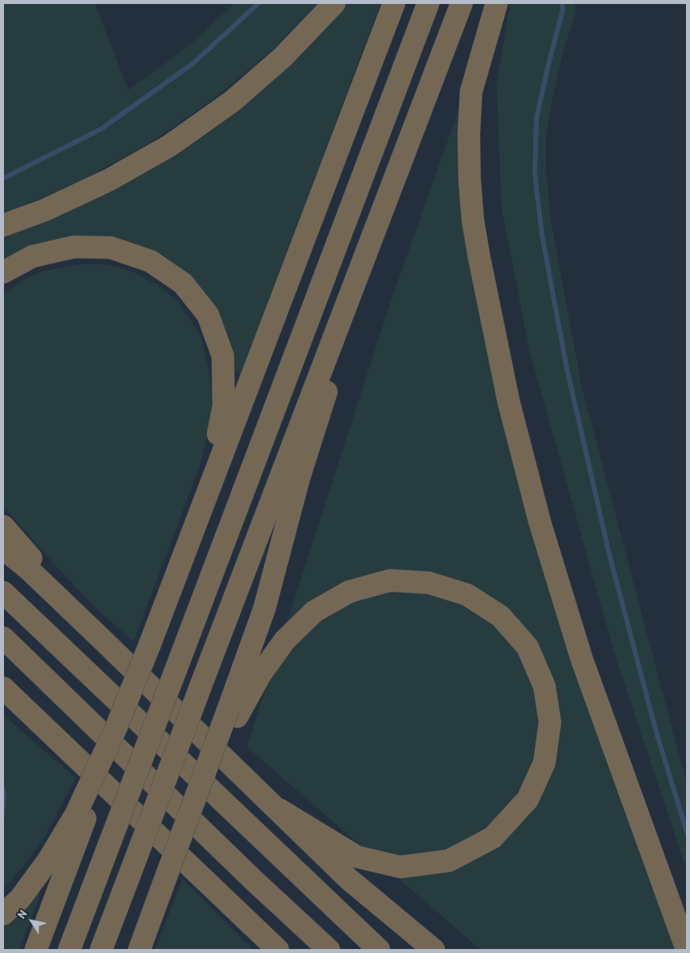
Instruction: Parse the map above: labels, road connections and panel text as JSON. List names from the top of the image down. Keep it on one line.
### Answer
{"north":"top left"}
